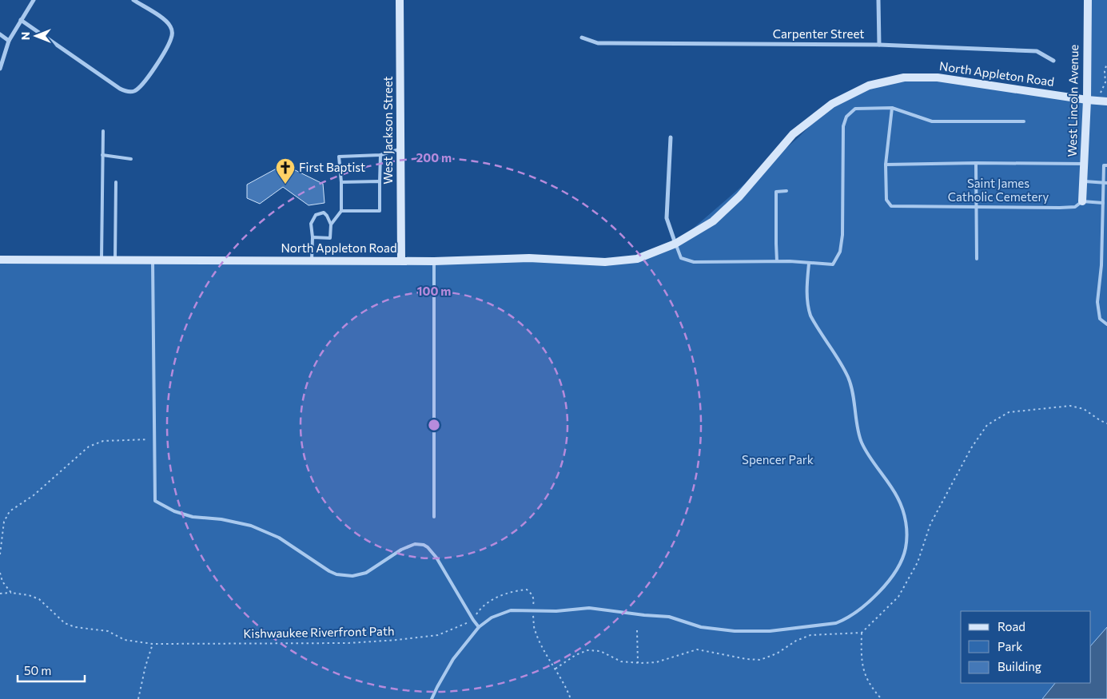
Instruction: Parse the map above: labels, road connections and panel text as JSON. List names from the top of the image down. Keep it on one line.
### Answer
{"streets":{"main road":["North Appleton Road","West Lincoln Avenue","West Jackson Street"],"street":["Carpenter Street"],"path":["Kishwaukee Riverfront Path"]},"crossings":[["North Appleton Road","West Lincoln Avenue"],["North Appleton Road","West Jackson Street"]],"parks":["Saint James Catholic Cemetery","Spencer Park"],"places":{"church":["First Baptist"]},"legend":["Road","Park","Building"],"scale_bar":"50 m","north":"left","rings":["200 m","100 m"]}
